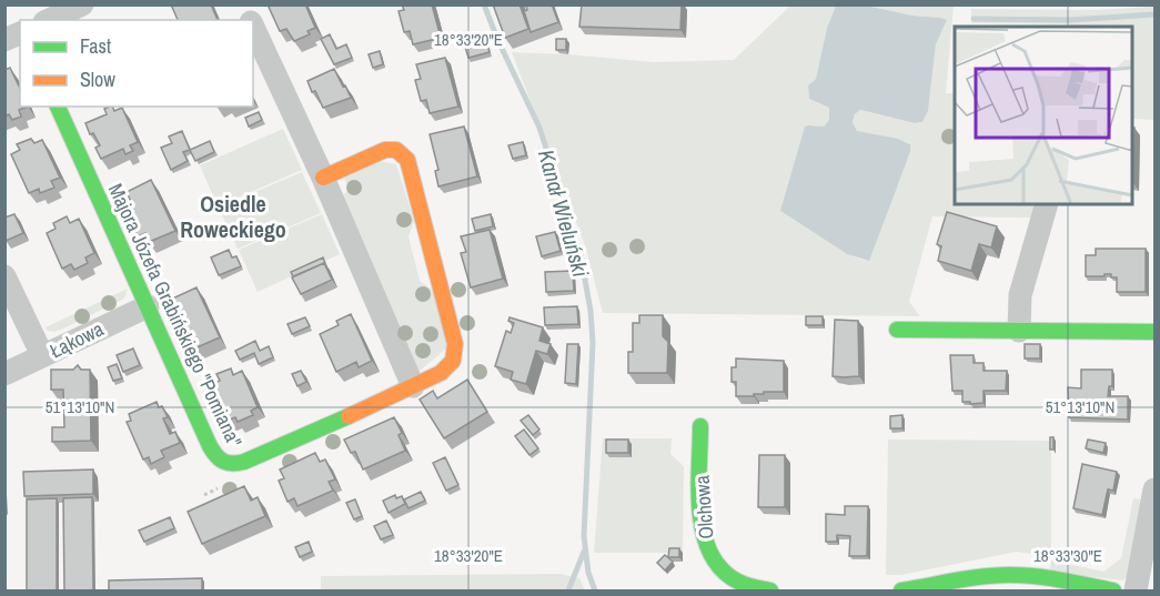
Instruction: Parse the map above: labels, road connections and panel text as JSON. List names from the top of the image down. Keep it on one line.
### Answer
{"streets":{"street":["Majora Józefa Grabińskiego \"Pomiana\"","Łąkowa","Olchowa"]},"crossings":[["Majora Józefa Grabińskiego \"Pomiana\"","Łąkowa"]],"districts":["Osiedle Roweckiego"],"water":["Kanał Wieluński"],"legend":["Fast","Slow"],"coordinates":["18°33'20\"E","51°13'10\"N","18°33'30\"E"]}
